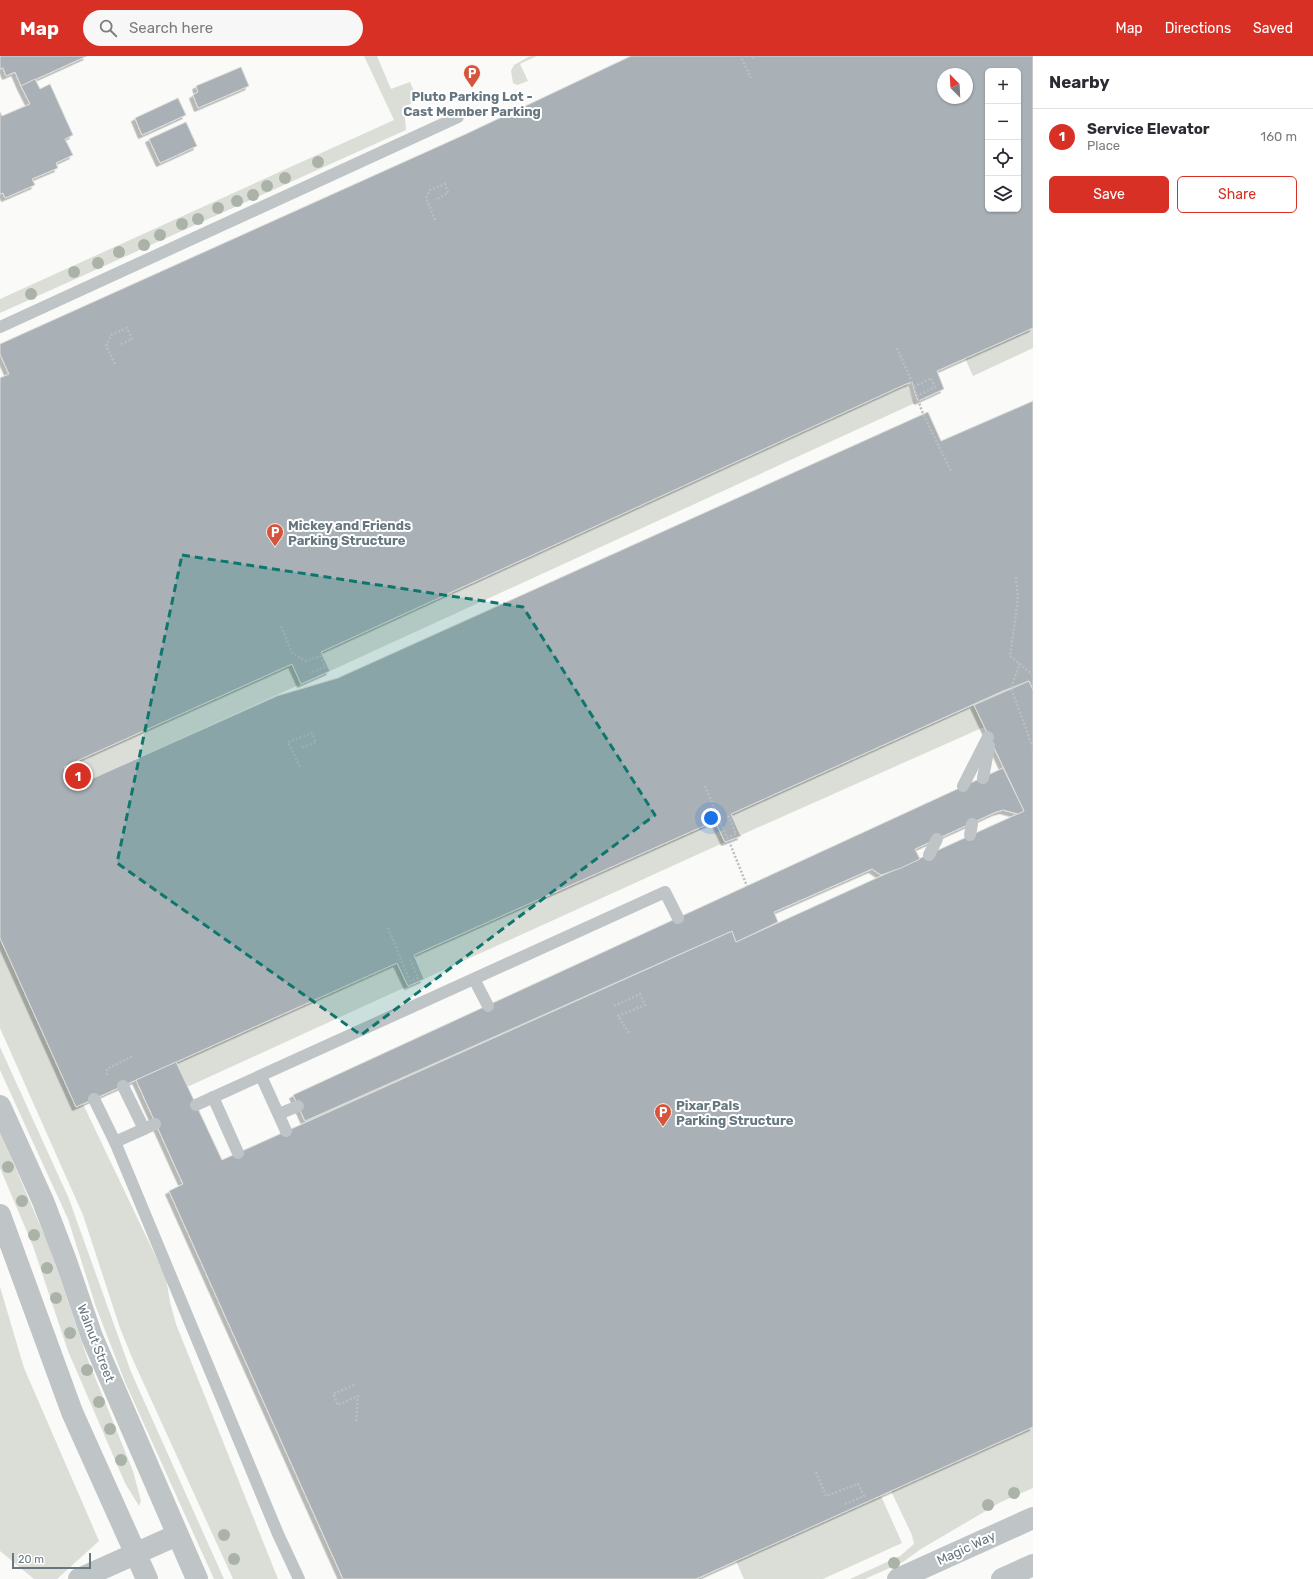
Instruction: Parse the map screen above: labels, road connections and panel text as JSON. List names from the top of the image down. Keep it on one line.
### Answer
{"streets":{"street":["Walnut Street","Magic Way"]},"places":{"parking":["Pluto Parking Lot - Cast Member Parking","Mickey and Friends Parking Structure","Pixar Pals Parking Structure"]},"scale_bar":"20 m","north":"top left","page":{"header":"Map","search":"Search here","nav":["Map","Directions","Saved"],"heading":"Nearby","map_buttons":["+","−"],"list":[{"mark":"1","name":"Service Elevator","note":"Place","value":"160 m"}],"buttons":["Save","Share"],"pins":"1","scale":"20 m"}}
